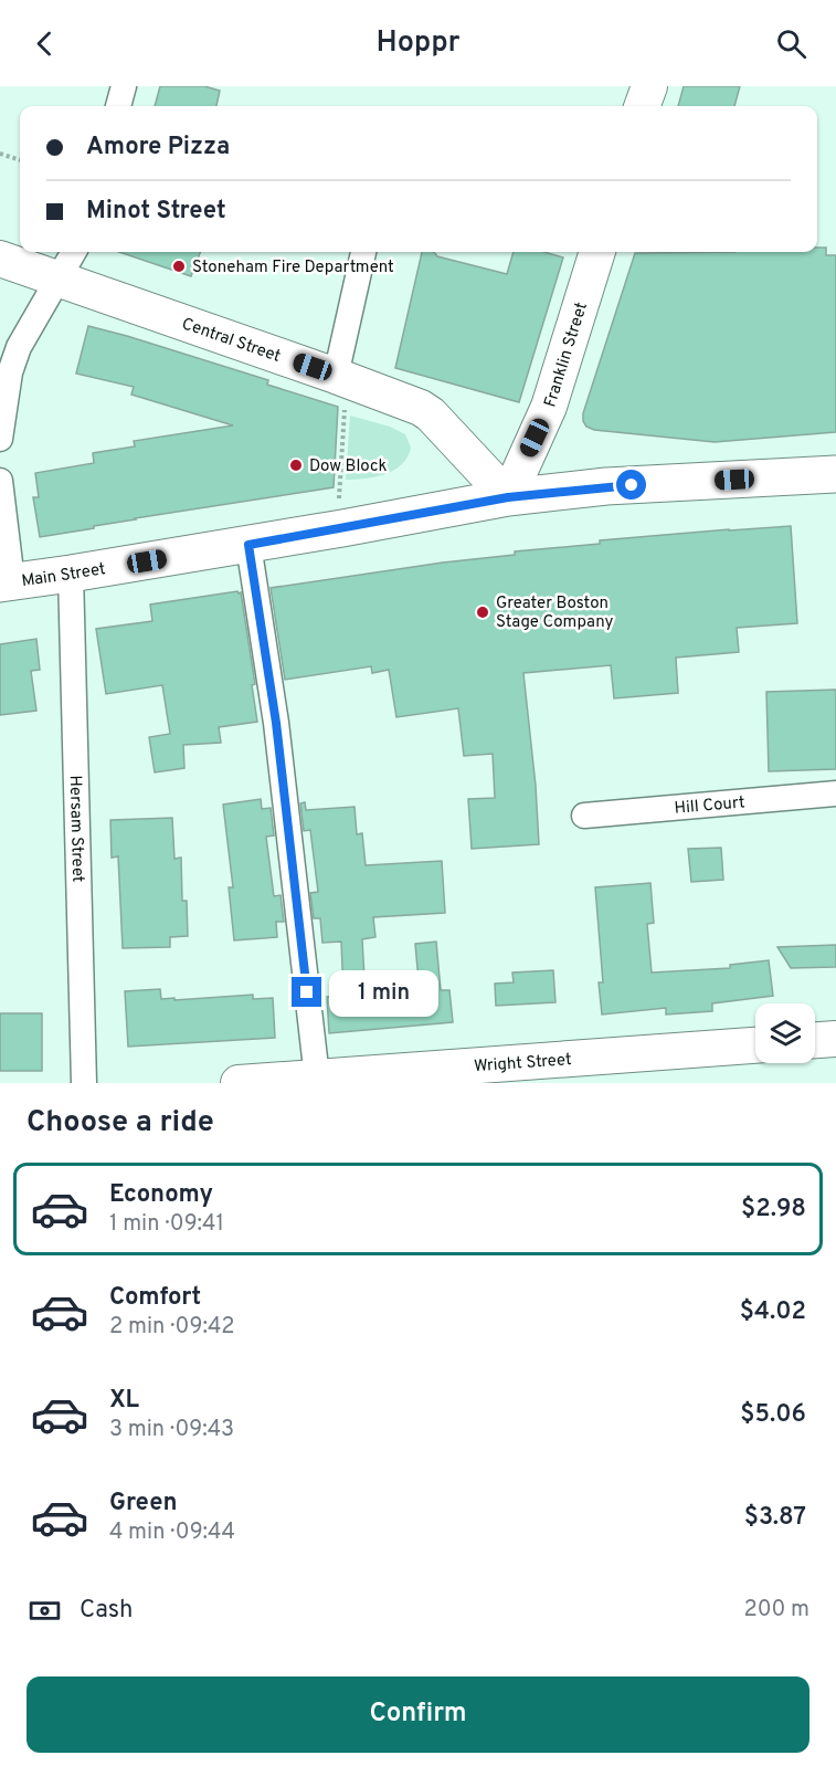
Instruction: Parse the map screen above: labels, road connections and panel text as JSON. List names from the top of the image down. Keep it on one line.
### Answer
{"streets":{"main road":["Main Street"],"street":["Central Street","Franklin Street","Hill Court","Hersam Street","Wright Street"]},"crossings":[["Central Street","Franklin Street"],["Central Street","Main Street"],["Franklin Street","Main Street"],["Main Street","Hersam Street"]],"places":["Stoneham Fire Department","Dow Block","Greater Boston Stage Company"],"page":{"header":"Hoppr","banner":["Amore Pizza","Minot Street"],"bubble":"1 min","heading":"Choose a ride","list":[{"name":"Economy","note":"1 min · 09:41","value":"$2.98"},{"name":"Comfort","note":"2 min · 09:42","value":"$4.02"},{"name":"XL","note":"3 min · 09:43","value":"$5.06"},{"name":"Green","note":"4 min · 09:44","value":"$3.87"}],"pay":["Cash","200 m"],"buttons":"Confirm"}}
